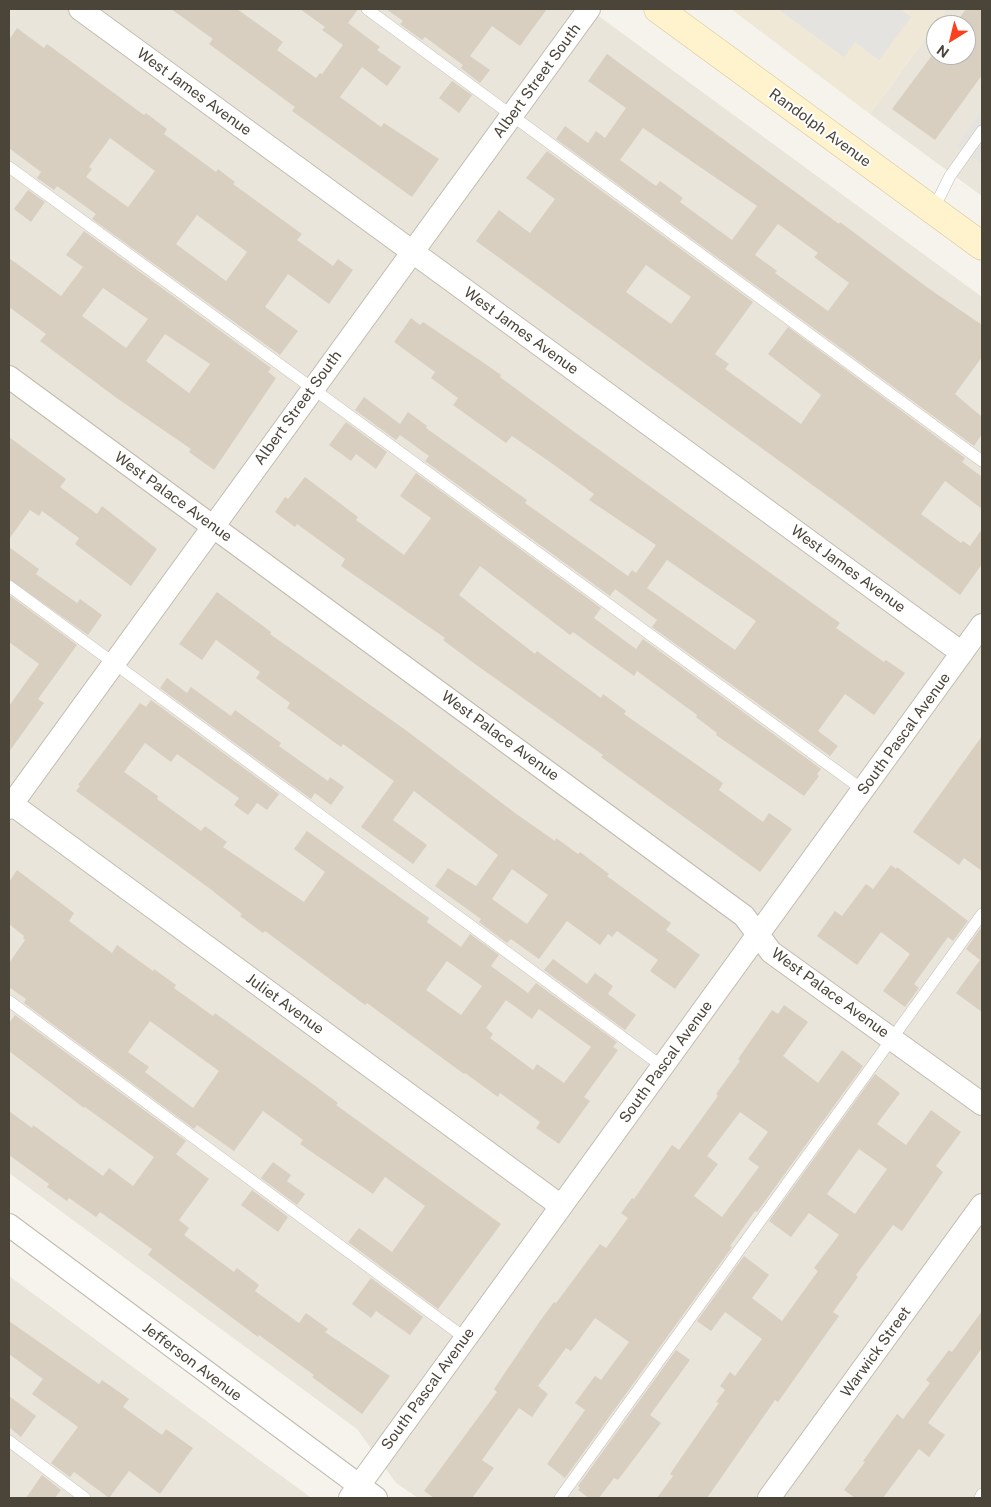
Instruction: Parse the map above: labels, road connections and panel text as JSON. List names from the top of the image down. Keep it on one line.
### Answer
{"streets":{"main road":["Randolph Avenue"],"street":["Albert Street South","West James Avenue","West Palace Avenue","South Pascal Avenue","Juliet Avenue","Warwick Street","Jefferson Avenue"]},"crossings":[["Albert Street South","West James Avenue"],["Albert Street South","West Palace Avenue"],["Albert Street South","Juliet Avenue"],["West James Avenue","South Pascal Avenue"],["West Palace Avenue","South Pascal Avenue"],["South Pascal Avenue","Juliet Avenue"],["South Pascal Avenue","Jefferson Avenue"]],"north":"bottom left"}
